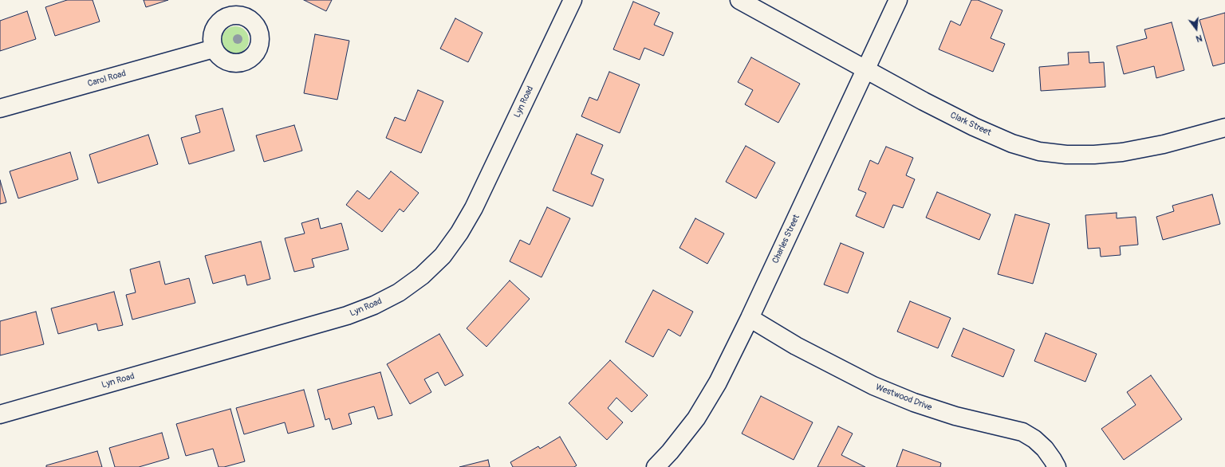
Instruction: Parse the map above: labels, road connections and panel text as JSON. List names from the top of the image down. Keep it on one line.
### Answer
{"streets":{"street":["Carol Road","Lyn Road","Clark Street","Charles Street","Westwood Drive"]},"crossings":[["Clark Street","Charles Street"],["Charles Street","Westwood Drive"]],"north":"bottom"}
